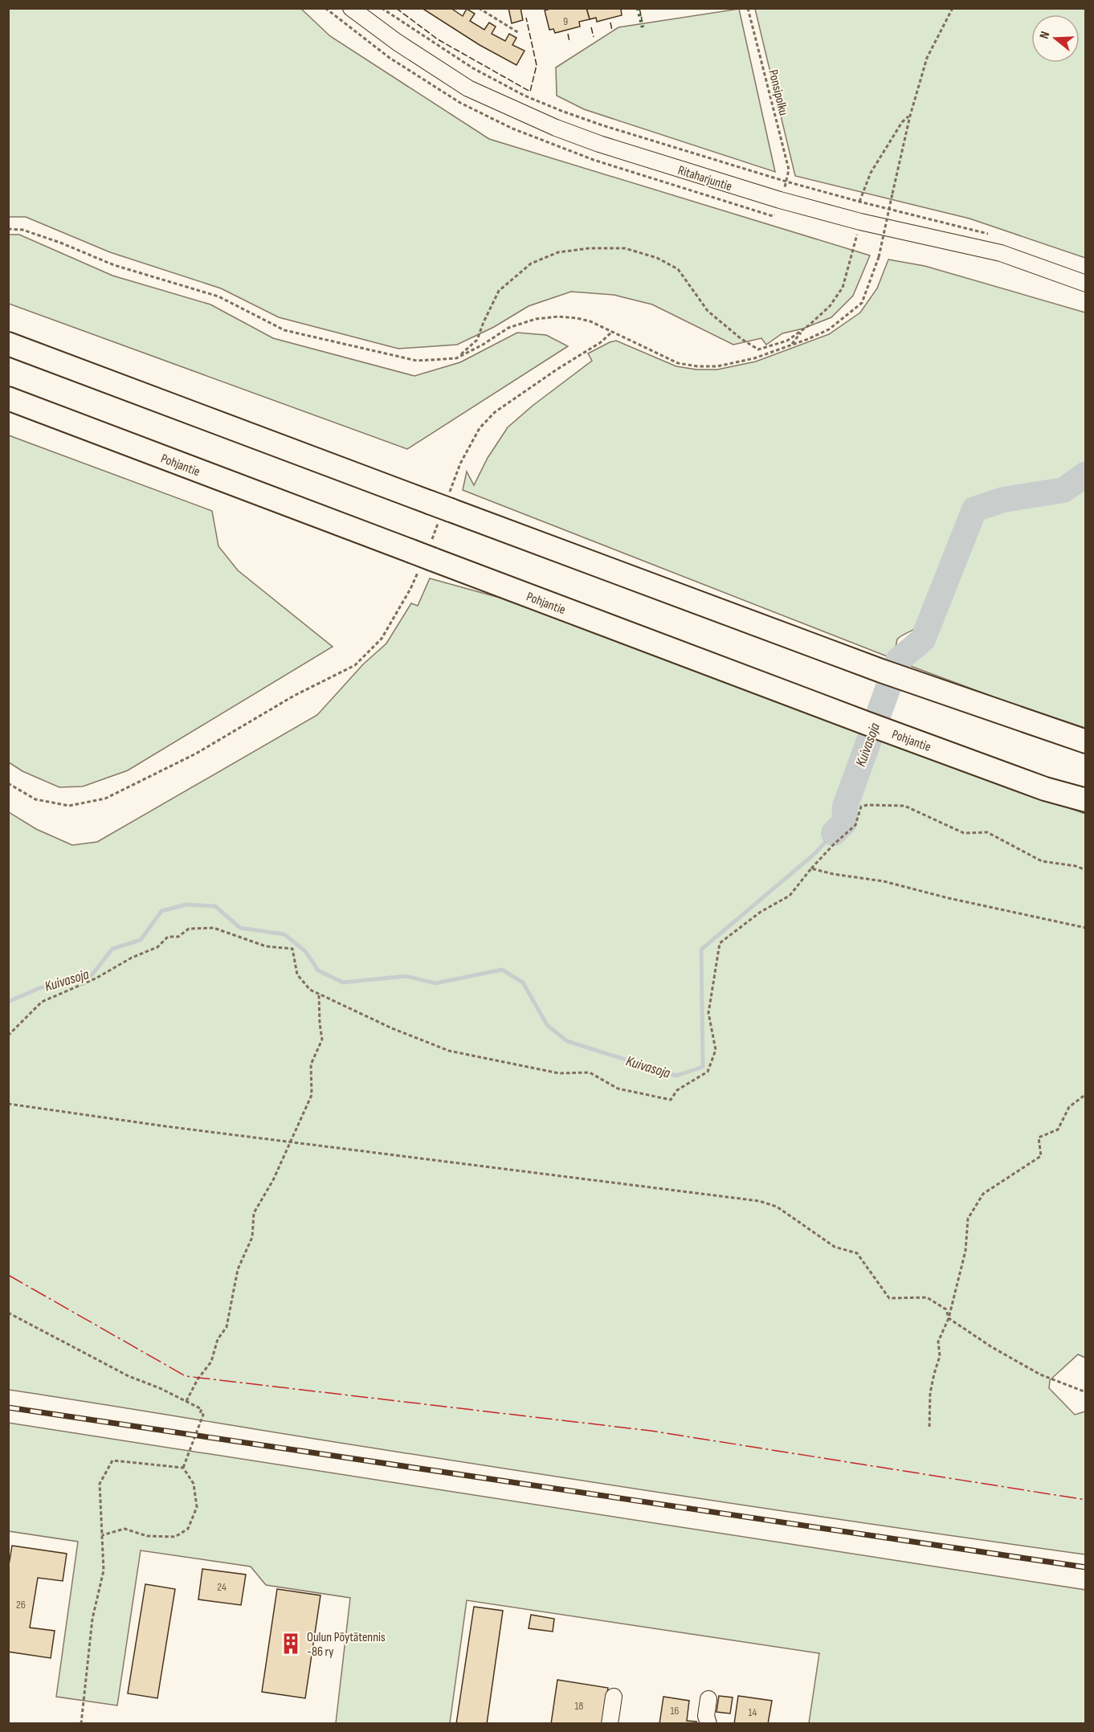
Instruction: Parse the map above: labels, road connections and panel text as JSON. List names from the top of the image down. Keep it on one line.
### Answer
{"streets":{"highway":["Pohjantie"],"street":["Ritaharjuntie"],"path":["Ponsipolku"]},"water":["Kuivasoja"],"places":{"building":["Oulun Pöytätennis -86 ry"]},"house_numbers":["9","24","26","18","16","14"],"north":"left"}
